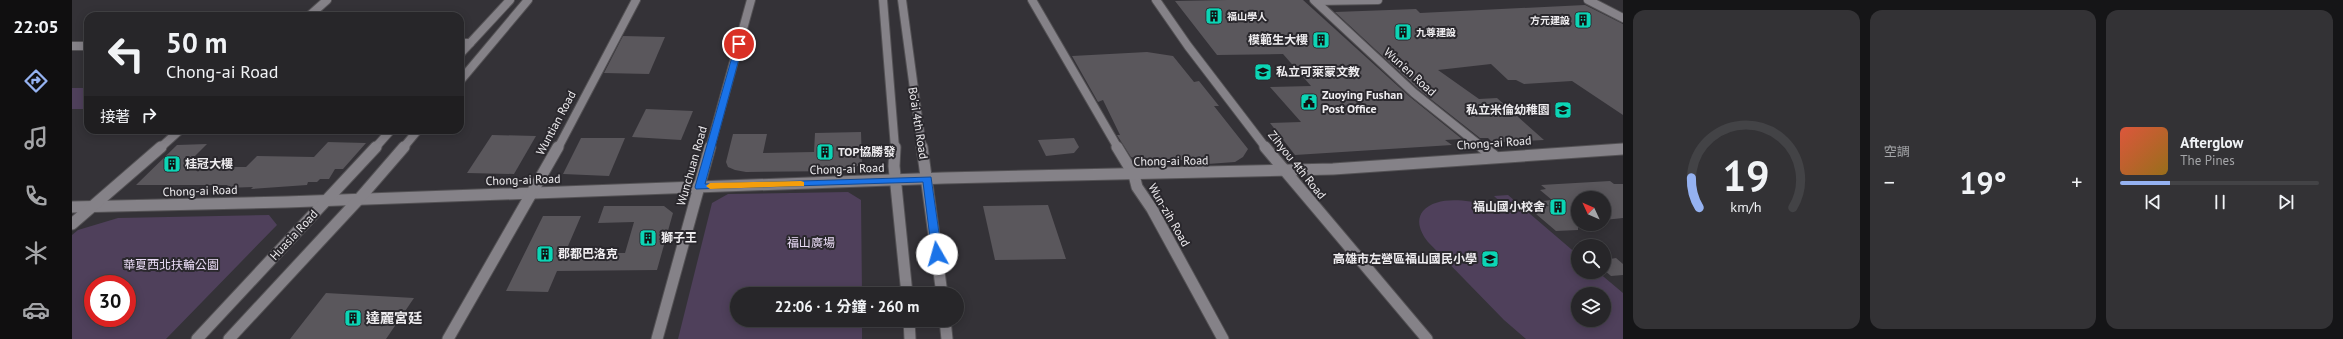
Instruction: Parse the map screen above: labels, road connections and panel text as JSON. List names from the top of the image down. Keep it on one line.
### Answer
{"streets":{"street":["Wun'en Road","Wuntian Road","Bo'ai 4th Road","Chong-ai Road","Zihyou 4th Road","Wunchuan Road","Wun-zih Road","Huasia Road"]},"crossings":[["Wun'en Road","Chong-ai Road"],["Wuntian Road","Chong-ai Road"],["Bo'ai 4th Road","Chong-ai Road"],["Chong-ai Road","Zihyou 4th Road"],["Chong-ai Road","Wunchuan Road"],["Chong-ai Road","Wun-zih Road"],["Chong-ai Road","Huasia Road"]],"parks":["福山廣場","華夏西北扶輪公園"],"places":{"building":["福山學人","方元建設","九尊建設","模範生大樓","TOP協勝發","桂冠大樓","福山國小校舍","獅子王","郡都巴洛克","達麗宮廷"],"school or university":["私立可萊蒙文教","私立米倫幼稚園","高雄市左營區福山國民小學"],"public building":["Zuoying Fushan Post Office"]},"north":"top left","page":{"tabs":"22:05","tile":"空調","turn":["50 m","Chong-ai Road"],"then":"接著","song":["Afterglow","The Pines"],"heat":["−","19°","+"],"limit":"30","trip":"22:06 · 1 分鐘 · 260 m","gauge":["19","km/h"]}}
